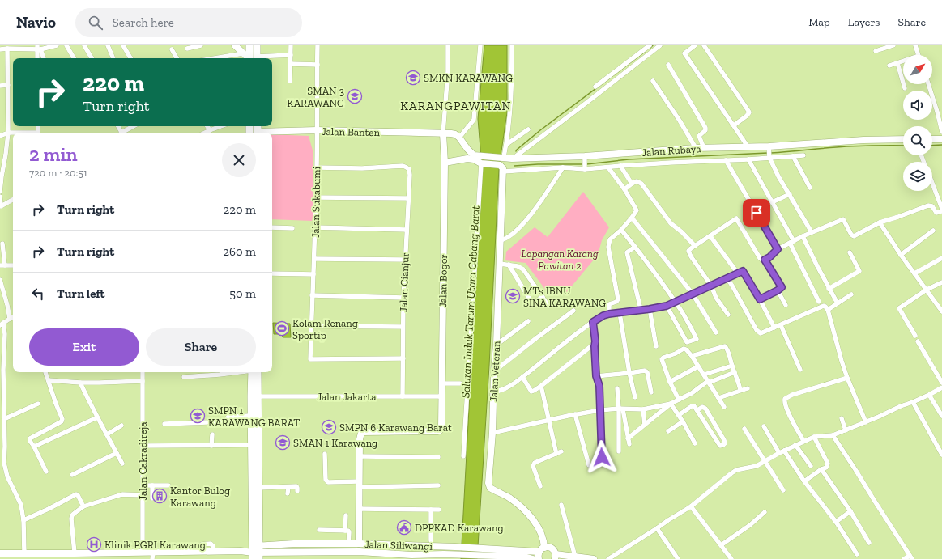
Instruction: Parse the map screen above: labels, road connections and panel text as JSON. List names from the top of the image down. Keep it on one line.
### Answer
{"streets":{"street":["Jalan Banten","Jalan Rubaya","Jalan Sukabumi","Jalan Bogor","Jalan Cianjur","Jalan Veteran","Jalan Jakarta","Jalan Cakradireja","Jalan Siliwangi"]},"crossings":[["Jalan Banten","Jalan Sukabumi"],["Jalan Banten","Jalan Bogor"],["Jalan Sukabumi","Jalan Cianjur"],["Jalan Bogor","Jalan Jakarta"],["Jalan Cianjur","Jalan Jakarta"]],"districts":["KARANGPAWITAN"],"water":["Saluran Induk Tarum Utara Cabang Barat"],"parks":["Lapangan Karang Pawitan 2"],"places":{"school or university":["SMKN KARAWANG","SMAN 3 KARAWANG","MTs IBNU SINA KARAWANG","SMPN 1 KARAWANG BARAT","SMPN 6 Karawang Barat","SMAN 1 Karawang"],"sports":["Kolam Renang Sportip"],"building":["Kantor Bulog Karawang"],"public building":["DPPKAD Karawang"],"hospital":["Klinik PGRI Karawang"]},"north":"top right","page":{"header":"Navio","search":"Search here","nav":["Map","Layers","Share"],"turn":["220 m","Turn right"],"heading":["2 min","720 m · 20:51"],"list":[{"name":"Turn right","value":"220 m"},{"name":"Turn right","value":"260 m"},{"name":"Turn left","value":"50 m"}],"buttons":["Exit","Share"]}}
